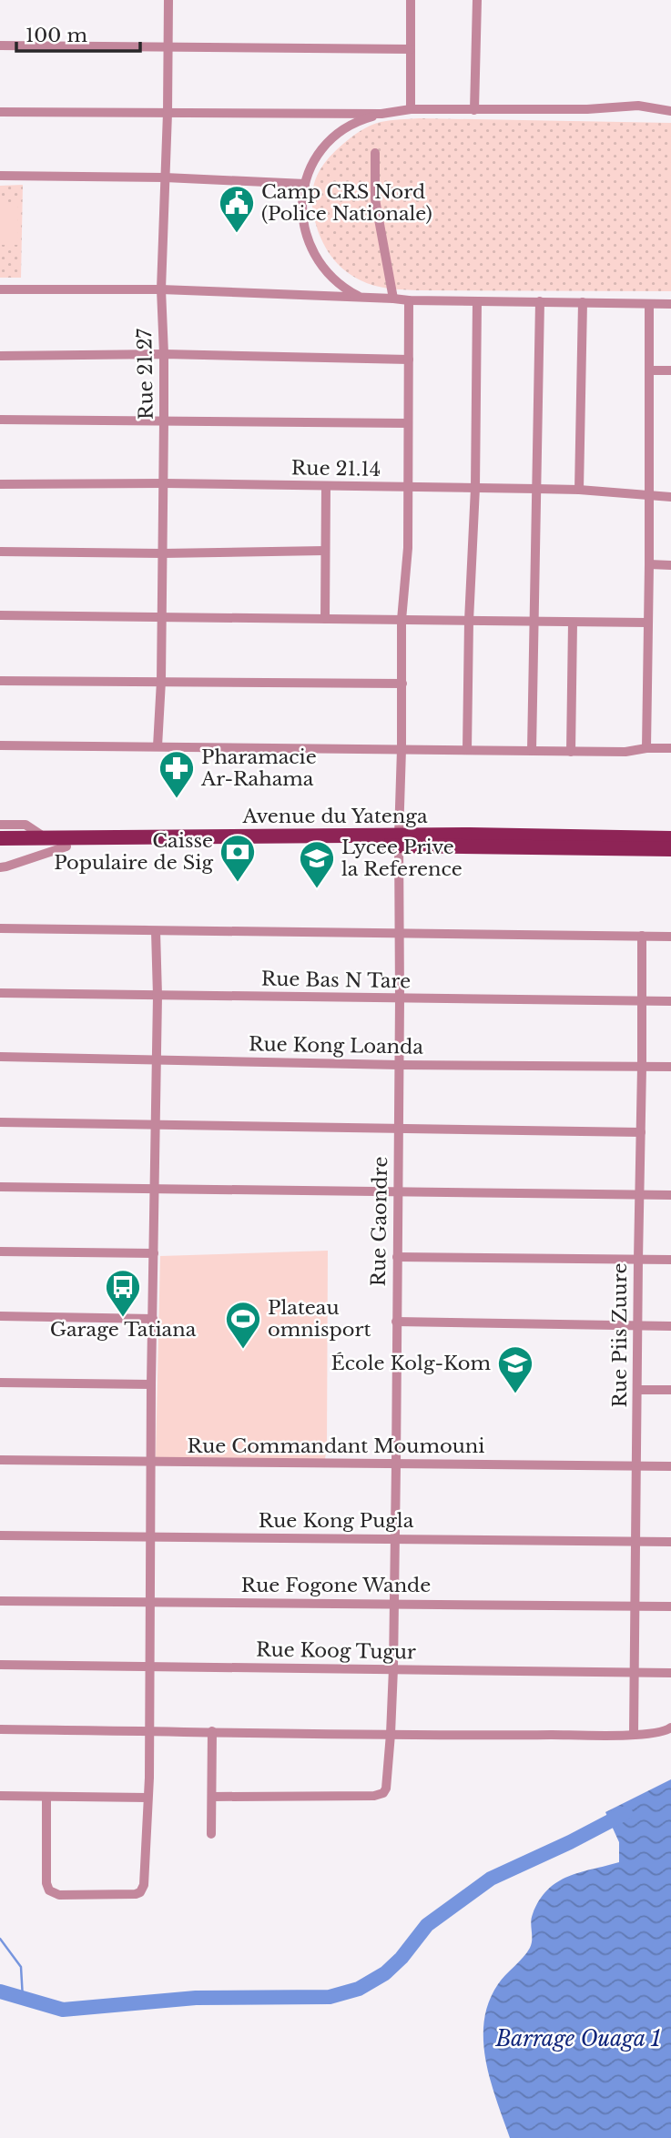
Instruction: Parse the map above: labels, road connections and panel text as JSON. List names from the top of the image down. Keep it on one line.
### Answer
{"streets":{"main road":["Avenue du Yatenga"],"street":["Rue 21.27","Rue 21.14","Rue Bas N Tare","Rue Kong Loanda","Rue Gaondre","Rue Piis Zuure","Rue Commandant Moumouni","Rue Kong Pugla","Rue Fogone Wande","Rue Koog Tugur"]},"crossings":[["Rue 21.27","Rue 21.14"],["Rue 21.14","Rue Gaondre"],["Avenue du Yatenga","Rue Gaondre"],["Rue Bas N Tare","Rue Gaondre"],["Rue Bas N Tare","Rue Piis Zuure"],["Rue Kong Loanda","Rue Gaondre"],["Rue Kong Loanda","Rue Piis Zuure"],["Rue Gaondre","Rue Commandant Moumouni"],["Rue Gaondre","Rue Kong Pugla"],["Rue Gaondre","Rue Fogone Wande"],["Rue Gaondre","Rue Koog Tugur"],["Rue Piis Zuure","Rue Commandant Moumouni"],["Rue Piis Zuure","Rue Kong Pugla"],["Rue Piis Zuure","Rue Fogone Wande"],["Rue Piis Zuure","Rue Koog Tugur"]],"water":["Barrage Ouaga 1"],"places":{"public building":["Camp CRS Nord (Police Nationale)"],"pharmacy":["Pharamacie Ar-Rahama"],"bank":["Caisse Populaire de Sig"],"school or university":["Lycee Prive la Reference","École Kolg-Kom"],"bus stop":["Garage Tatiana"],"sports":["Plateau omnisport"]},"scale_bar":"100 m"}
